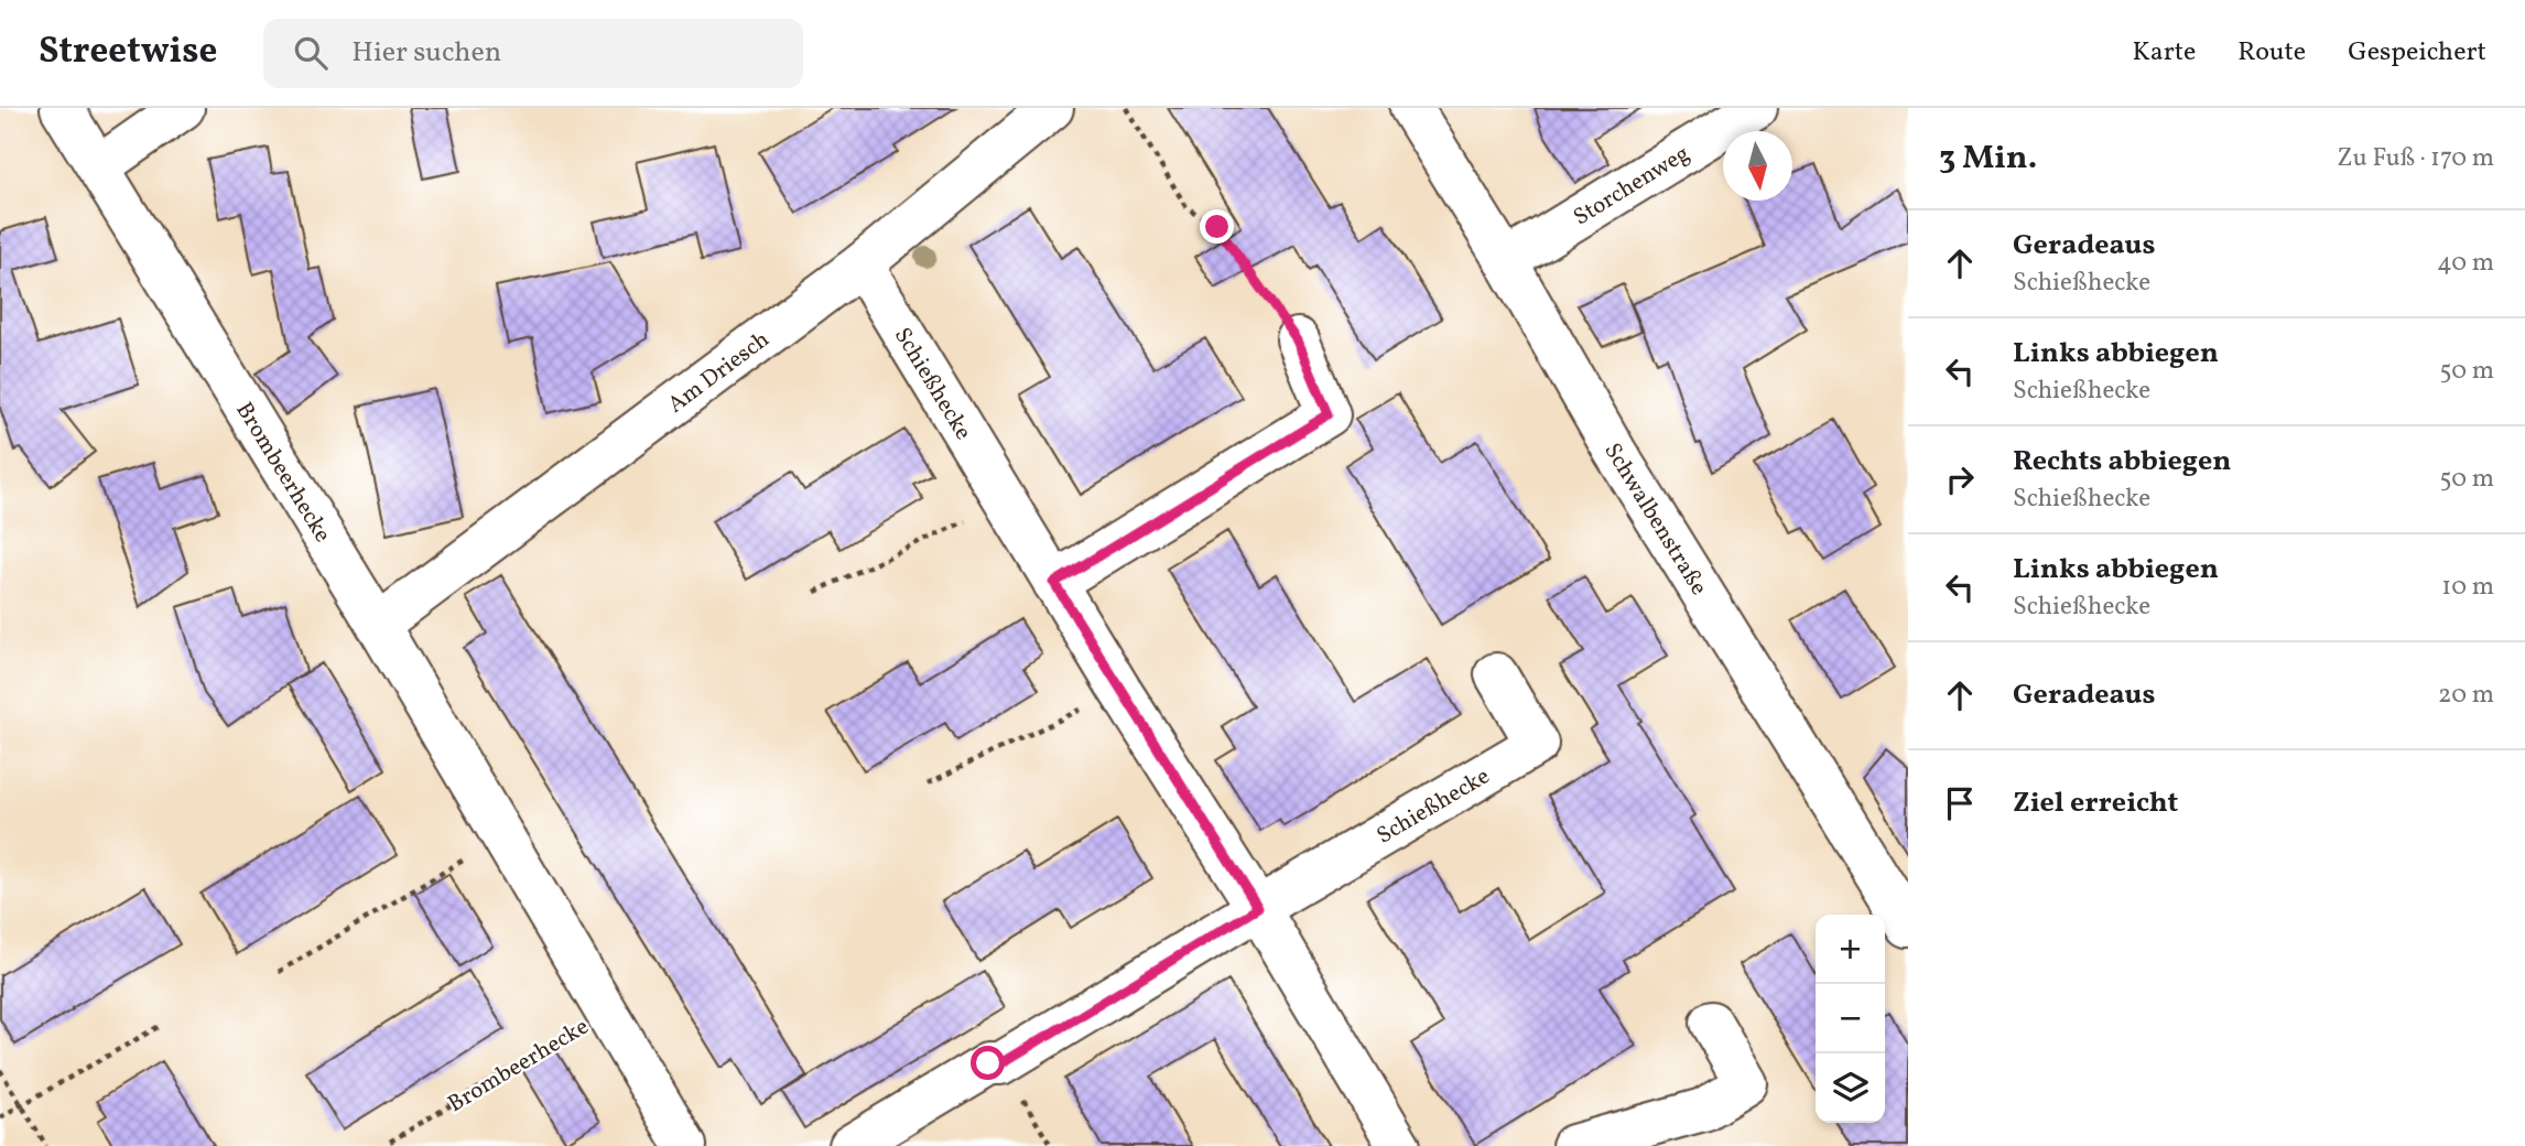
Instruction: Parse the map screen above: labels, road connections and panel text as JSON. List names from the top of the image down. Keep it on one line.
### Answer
{"streets":{"street":["Storchenweg","Am Driesch","Schießhecke","Brombeerhecke","Schwalbenstraße"]},"crossings":[["Storchenweg","Schwalbenstraße"],["Am Driesch","Schießhecke"],["Am Driesch","Brombeerhecke"]],"north":"bottom","page":{"header":"Streetwise","search":"Hier suchen","nav":["Karte","Route","Gespeichert"],"heading":["3 Min.","Zu Fuß · 170 m"],"list":[["Geradeaus","Schießhecke","40 m"],["Links abbiegen","Schießhecke","50 m"],["Rechts abbiegen","Schießhecke","50 m"],["Links abbiegen","Schießhecke","10 m"],["Geradeaus","20 m"],"Ziel erreicht"],"map_buttons":["+","−"]}}
